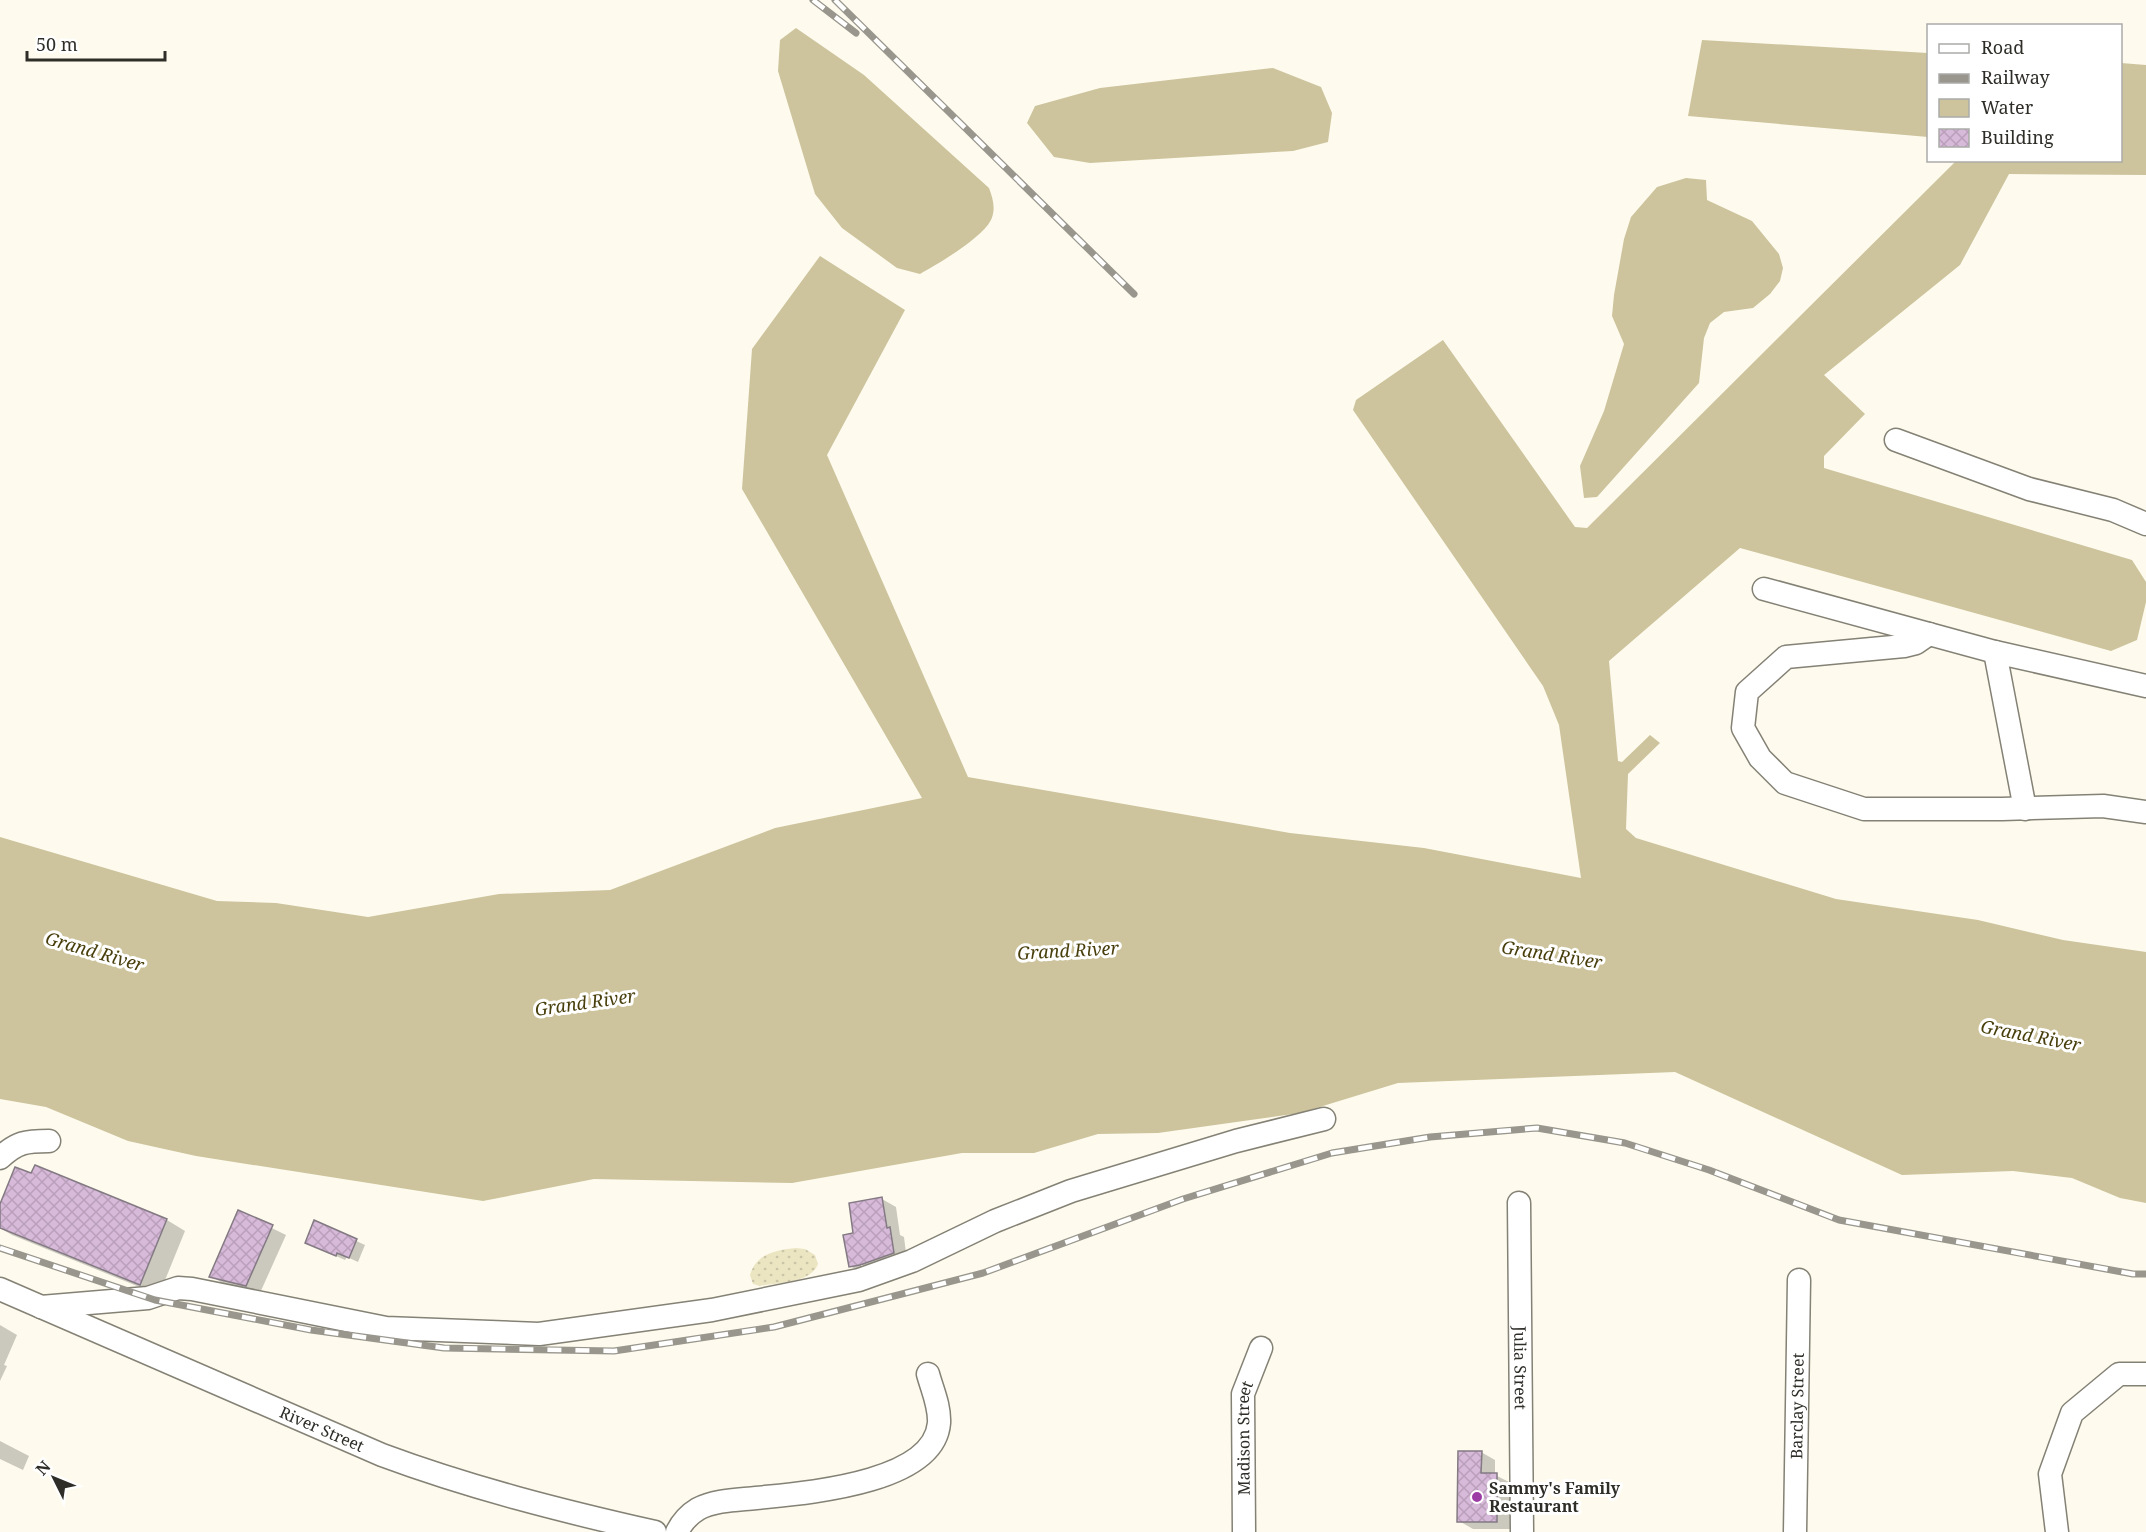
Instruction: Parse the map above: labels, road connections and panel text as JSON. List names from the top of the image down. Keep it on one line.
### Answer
{"streets":{"street":["Julia Street","Barclay Street","River Street","Madison Street"]},"water":["Grand River"],"places":["Sammy's Family Restaurant"],"legend":["Road","Railway","Water","Building"],"scale_bar":"50 m","north":"top left"}
